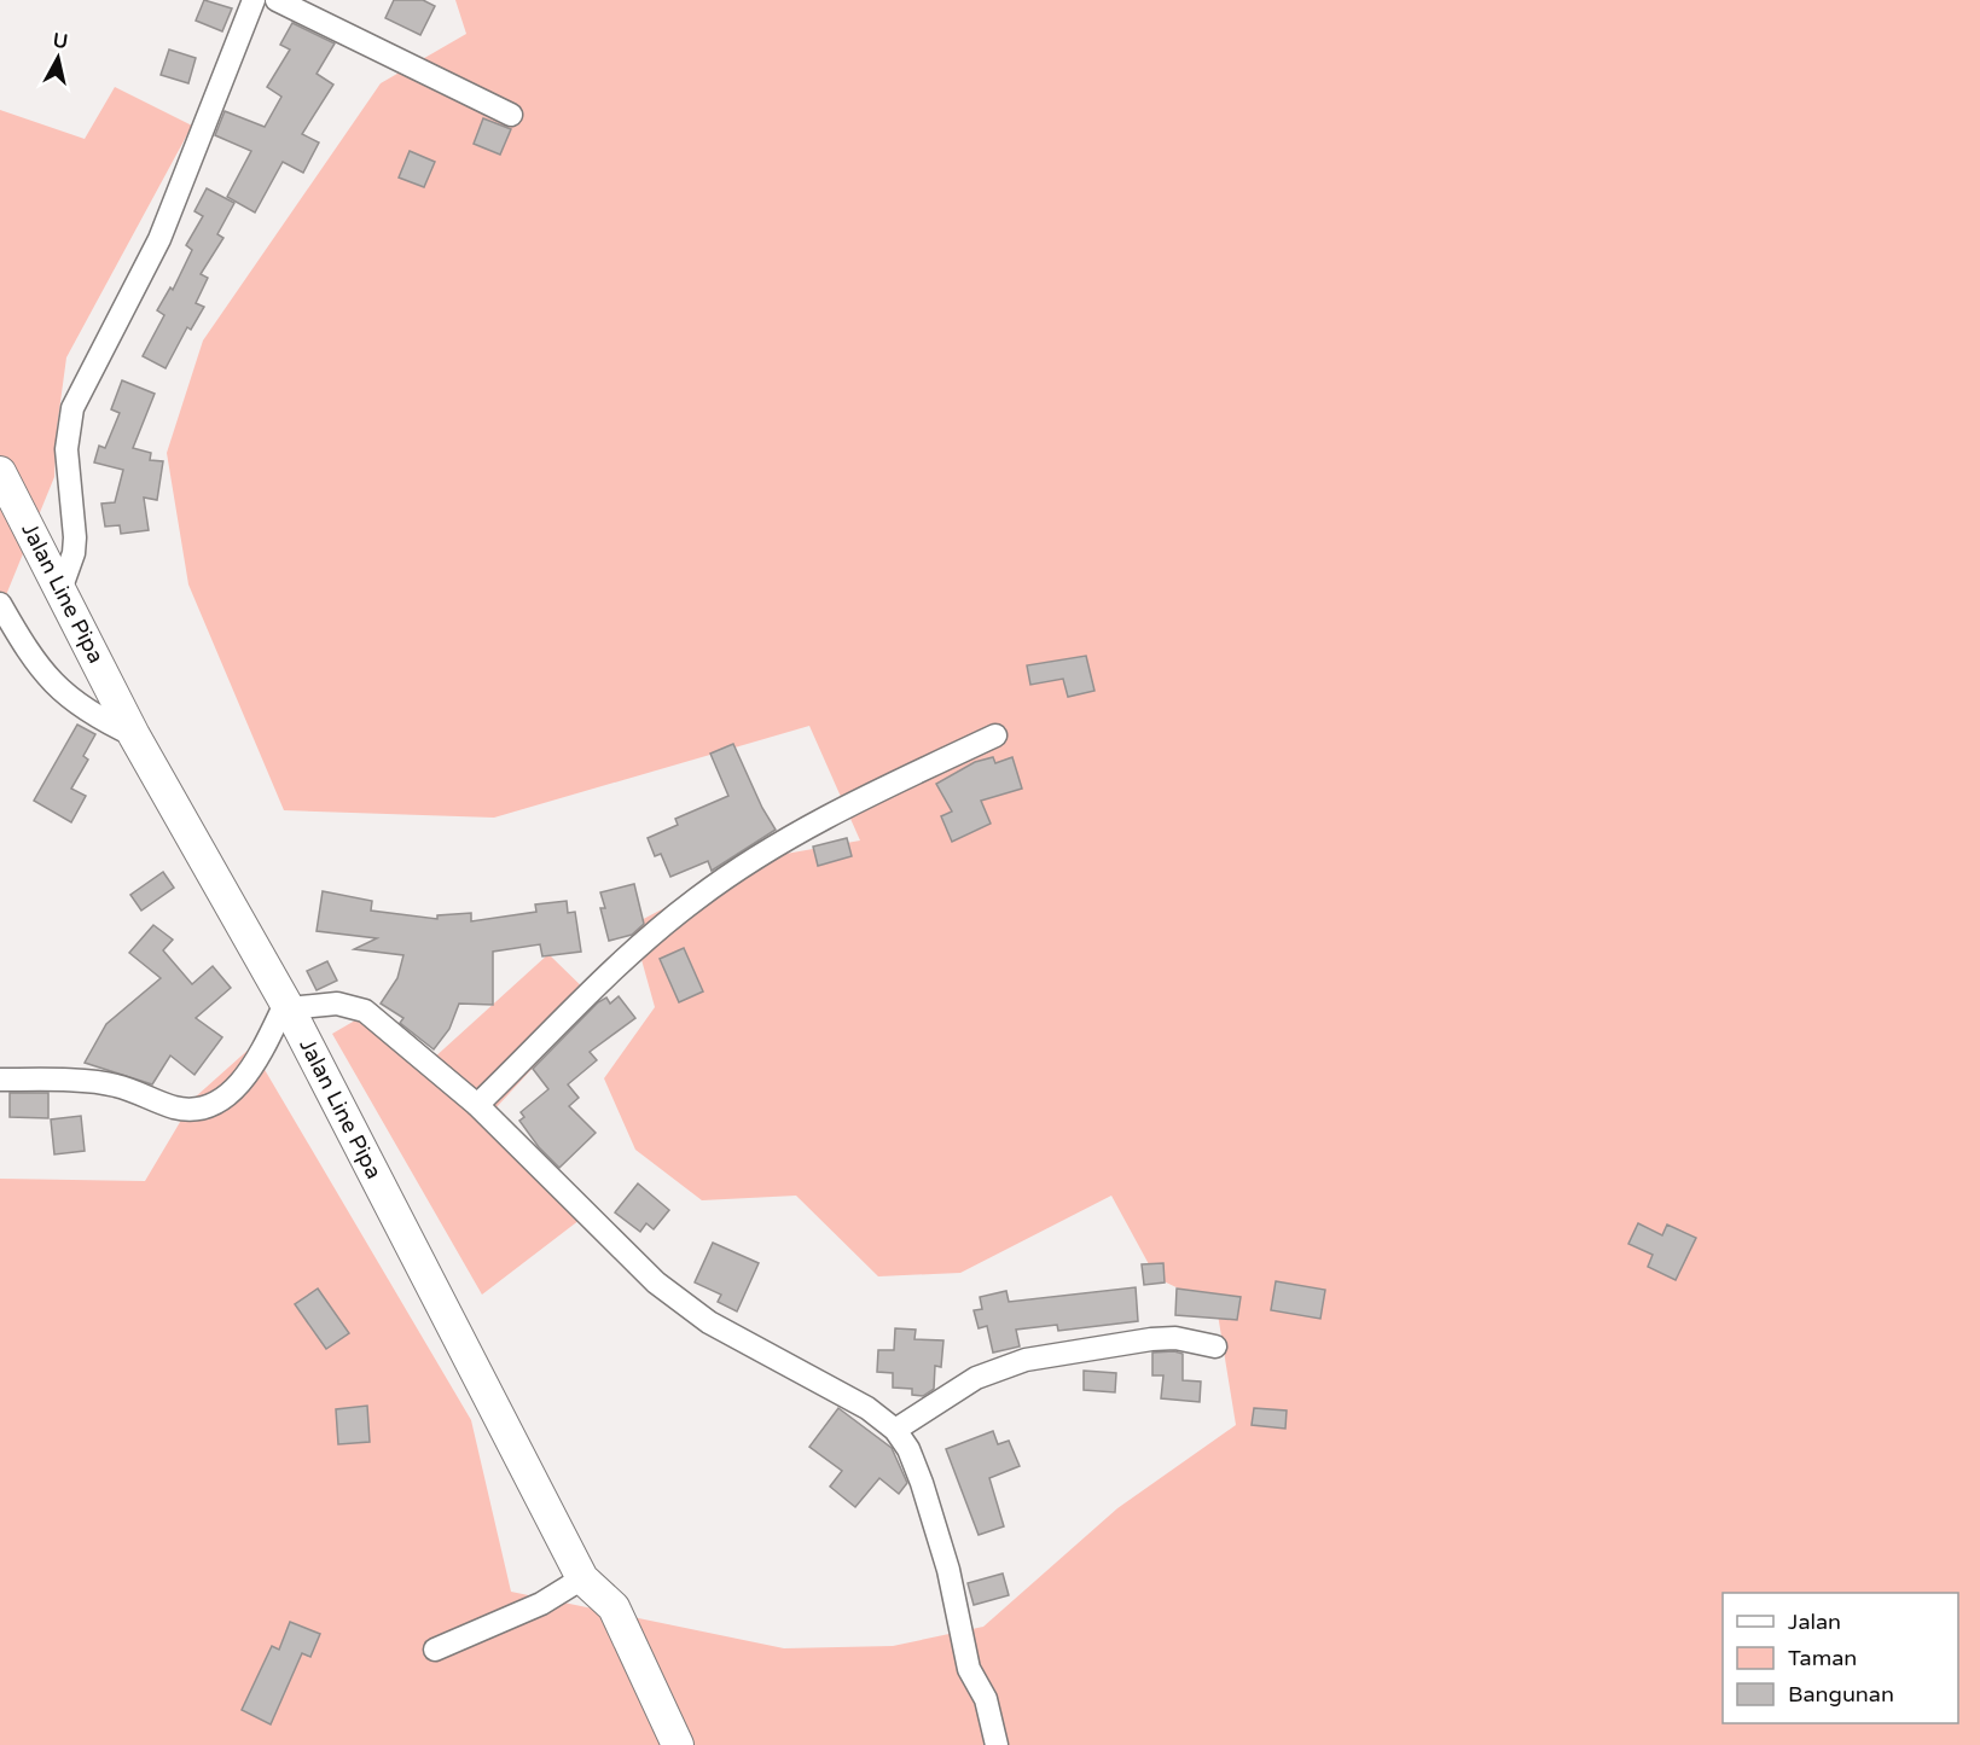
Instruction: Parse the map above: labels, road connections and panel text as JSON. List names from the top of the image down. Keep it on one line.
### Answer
{"streets":{"main road":["Jalan Line Pipa"]},"legend":["Jalan","Taman","Bangunan"],"north":"top"}
